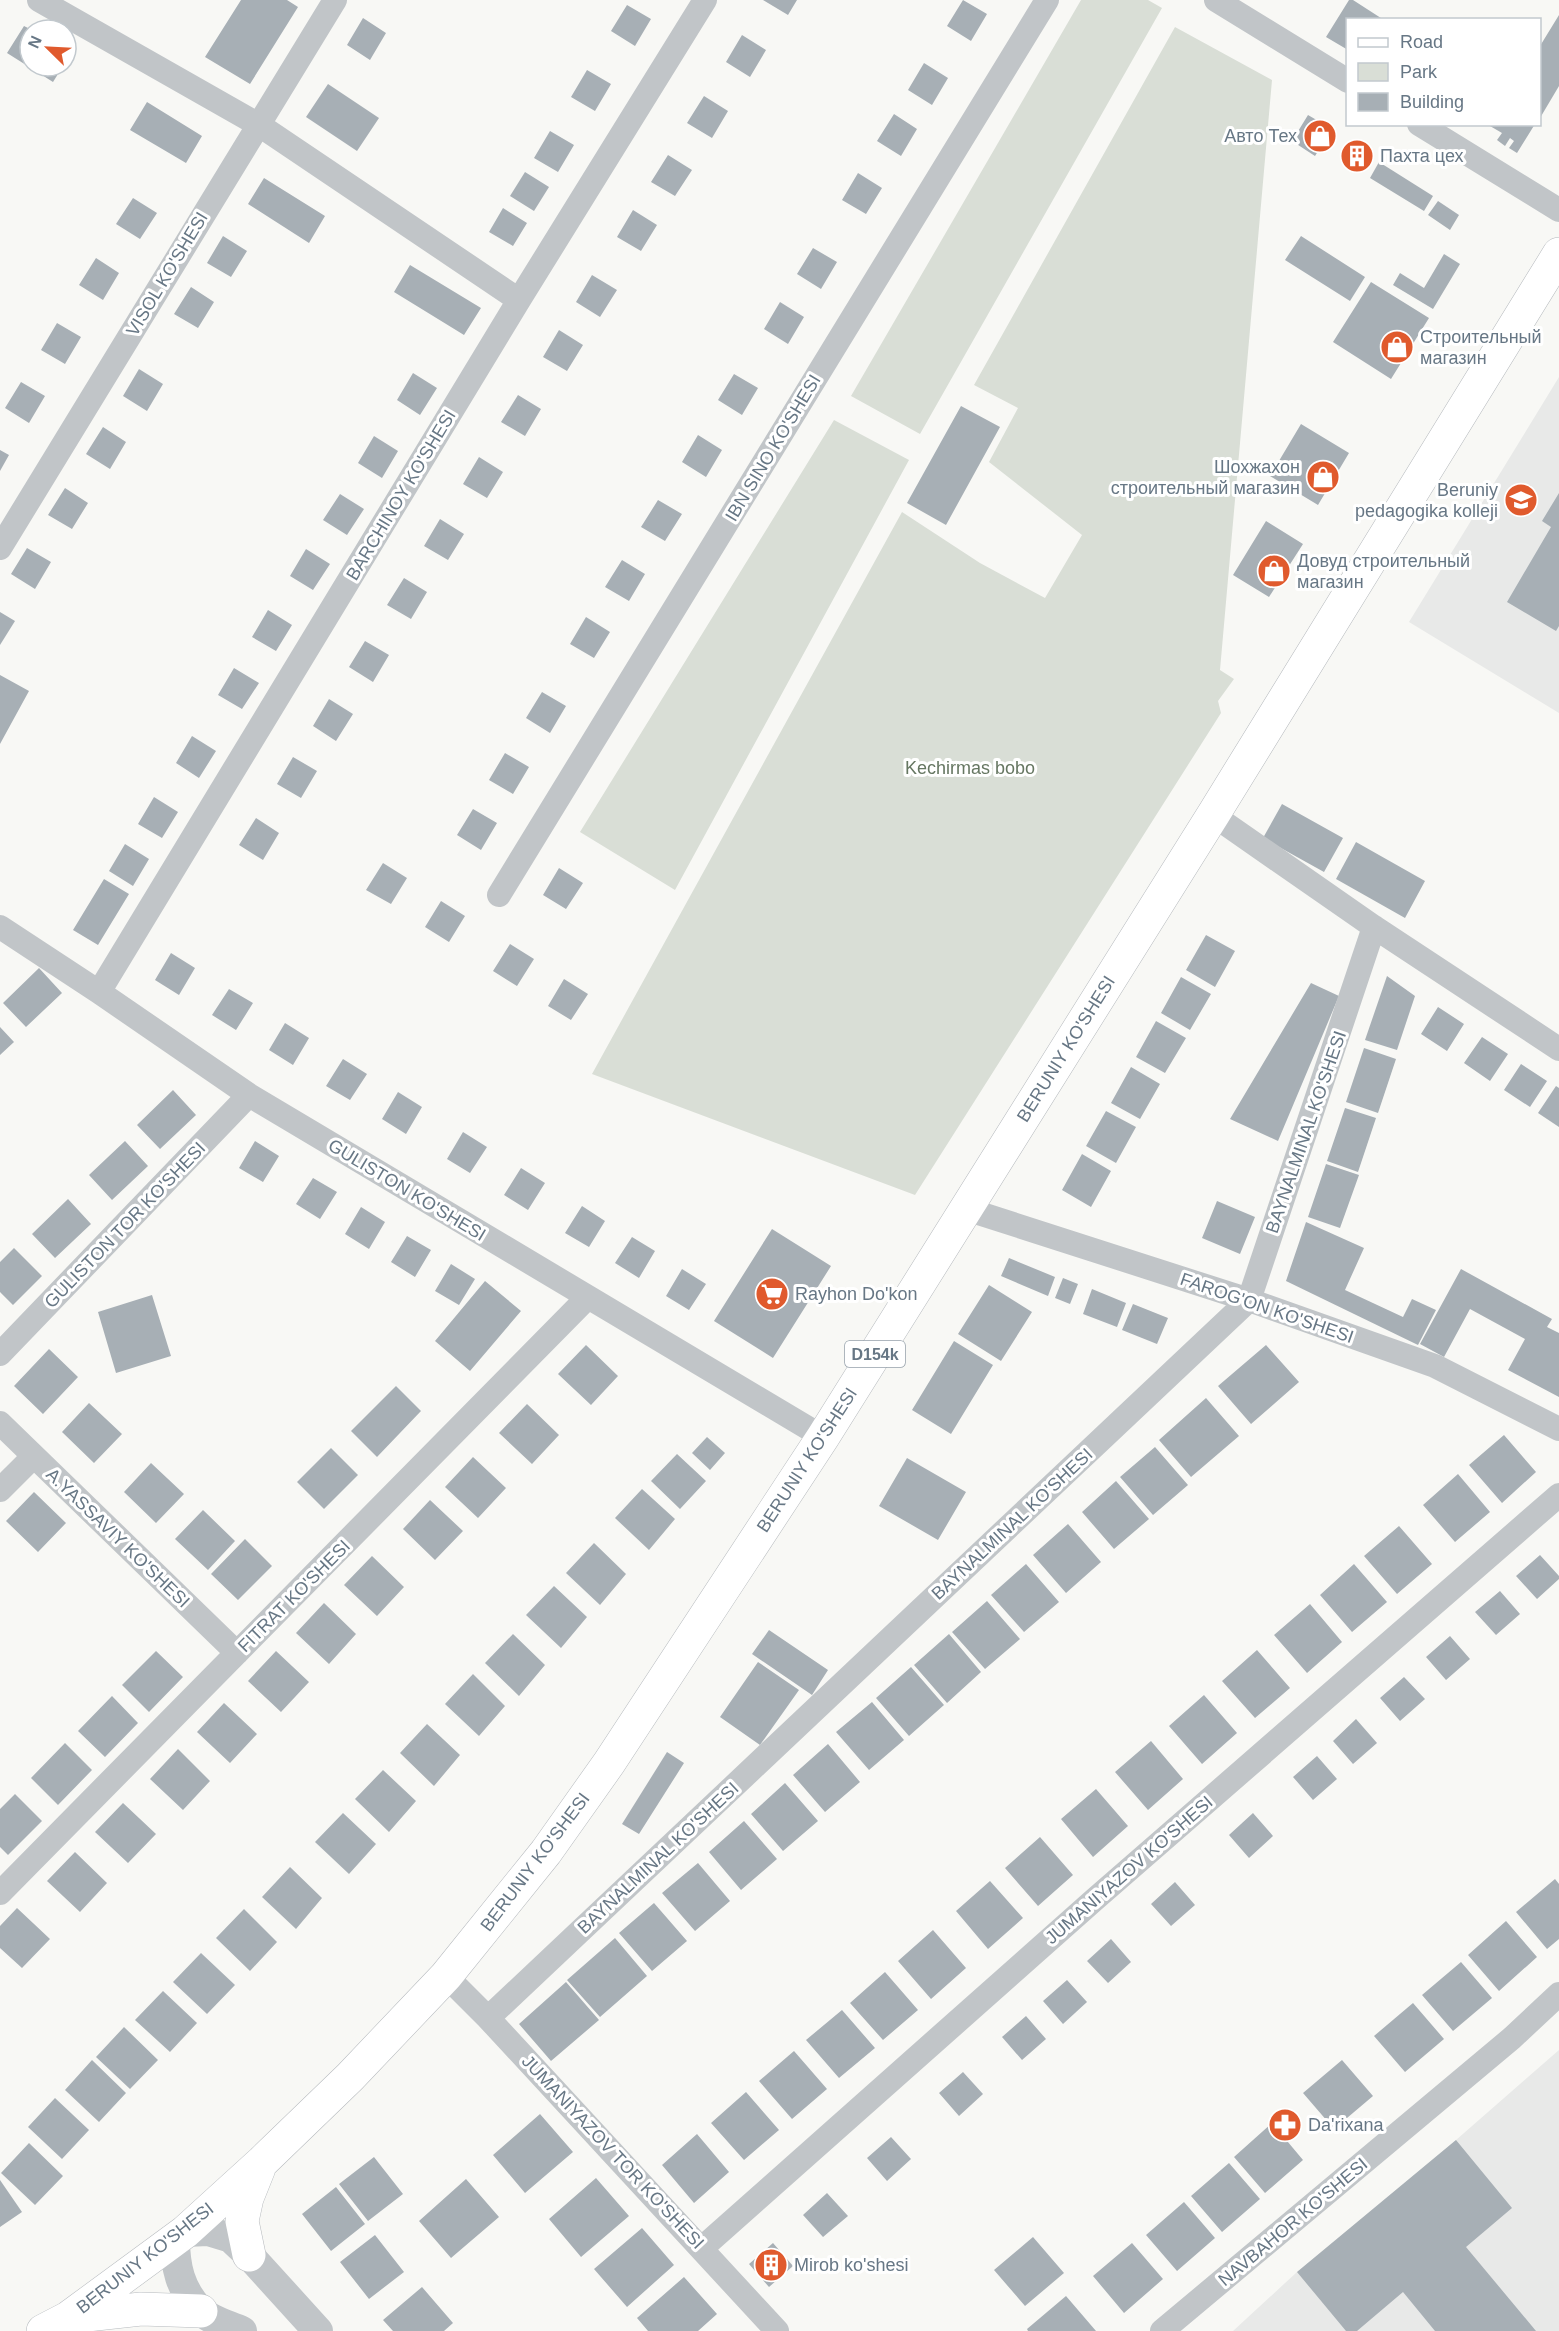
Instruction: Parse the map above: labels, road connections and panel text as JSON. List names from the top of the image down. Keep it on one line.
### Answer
{"streets":{"main road":["BERUNIY KO'SHESI","D154k"],"street":["VISOL KO'SHESI","IBN SINO KO'SHESI","BARCHINOY KO'SHESI","BAYNALMINAL KO'SHESI","GULISTON KO'SHESI","GULISTON TOR KO'SHESI","FAROG'ON KO'SHESI","A.YASSAVIY KO'SHESI","FITRAT KO'SHESI","JUMANIYAZOV KO'SHESI","JUMANIYAZOV TOR KO'SHESI","NAVBAHOR KO'SHESI"]},"crossings":[["BARCHINOY KO'SHESI","GULISTON KO'SHESI"],["BERUNIY KO'SHESI","GULISTON KO'SHESI"],["BERUNIY KO'SHESI","FAROG'ON KO'SHESI"],["BERUNIY KO'SHESI","JUMANIYAZOV TOR KO'SHESI"],["BAYNALMINAL KO'SHESI","FAROG'ON KO'SHESI"],["BAYNALMINAL KO'SHESI","JUMANIYAZOV TOR KO'SHESI"],["GULISTON KO'SHESI","GULISTON TOR KO'SHESI"],["GULISTON KO'SHESI","FITRAT KO'SHESI"],["A.YASSAVIY KO'SHESI","FITRAT KO'SHESI"],["JUMANIYAZOV KO'SHESI","JUMANIYAZOV TOR KO'SHESI"]],"parks":["Kechirmas bobo"],"places":{"shop":["Авто Тех","Строительный магазин","Шохжахон строительный магазин","Довуд строительный магазин"],"building":["Пахта цех","Mirob ko'shesi"],"school or university":["Beruniy pedagogika kolleji"],"supermarket":["Rayhon Do'kon"],"pharmacy":["Da'rixana"]},"legend":["Road","Park","Building"],"north":"top left"}
